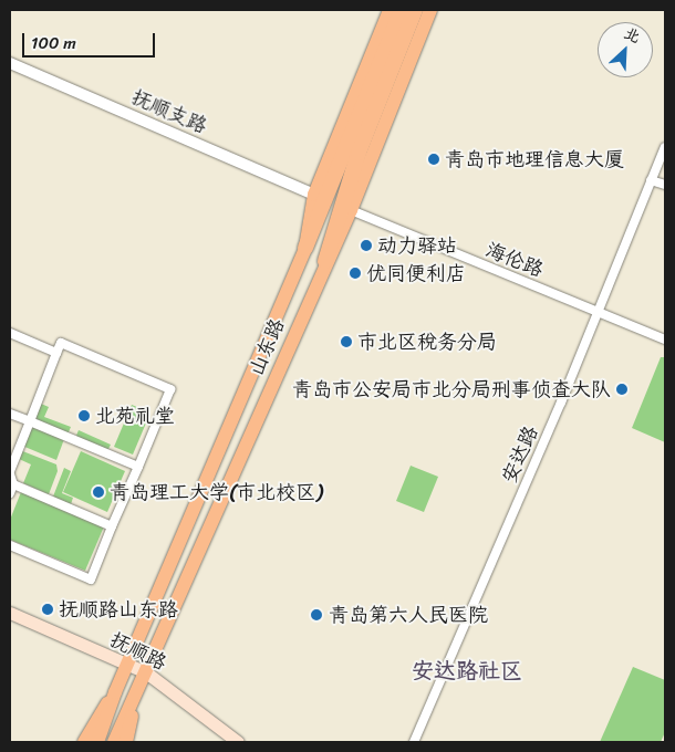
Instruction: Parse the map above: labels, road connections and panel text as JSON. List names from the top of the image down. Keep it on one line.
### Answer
{"streets":{"main road":["山东路","抚顺路"],"street":["抚顺支路","海伦路","安达路"]},"crossings":[["抚顺支路","山东路"],["海伦路","山东路"],["海伦路","安达路"],["山东路","抚顺路"]],"districts":["安达路社区"],"places":["青岛市地理信息大厦","动力驿站","优同便利店","市北区税务分局","青岛市公安局市北分局刑事侦查大队","北苑礼堂","青岛理工大学(市北校区)","抚顺路山东路","青岛第六人民医院"],"scale_bar":"100 m","north":"top right"}
